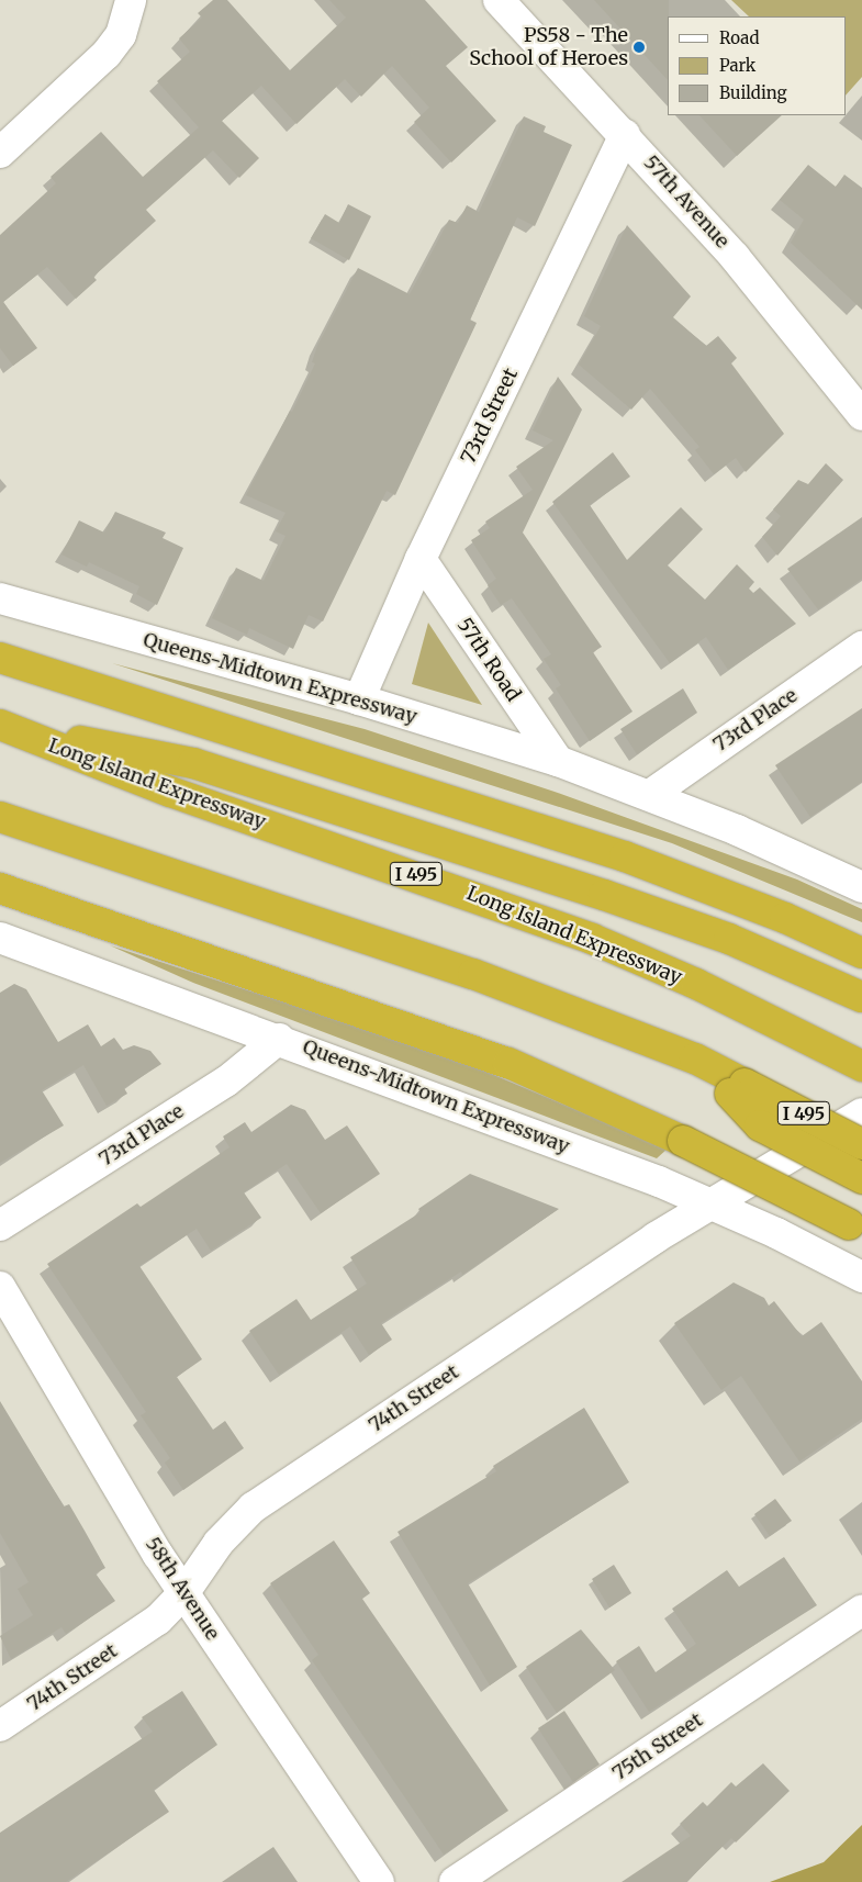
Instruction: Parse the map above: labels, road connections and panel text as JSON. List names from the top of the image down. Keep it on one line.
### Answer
{"streets":{"highway":["Long Island Expressway","I 495"],"street":["57th Avenue","73rd Street","57th Road","Queens-Midtown Expressway","73rd Place","74th Street","58th Avenue","75th Street"]},"crossings":[["57th Avenue","73rd Street"],["73rd Street","57th Road"],["73rd Street","Queens-Midtown Expressway"],["57th Road","Queens-Midtown Expressway"],["Queens-Midtown Expressway","73rd Place"],["Queens-Midtown Expressway","74th Street"],["74th Street","58th Avenue"]],"places":["PS58 - The School of Heroes"],"legend":["Road","Park","Building"]}
